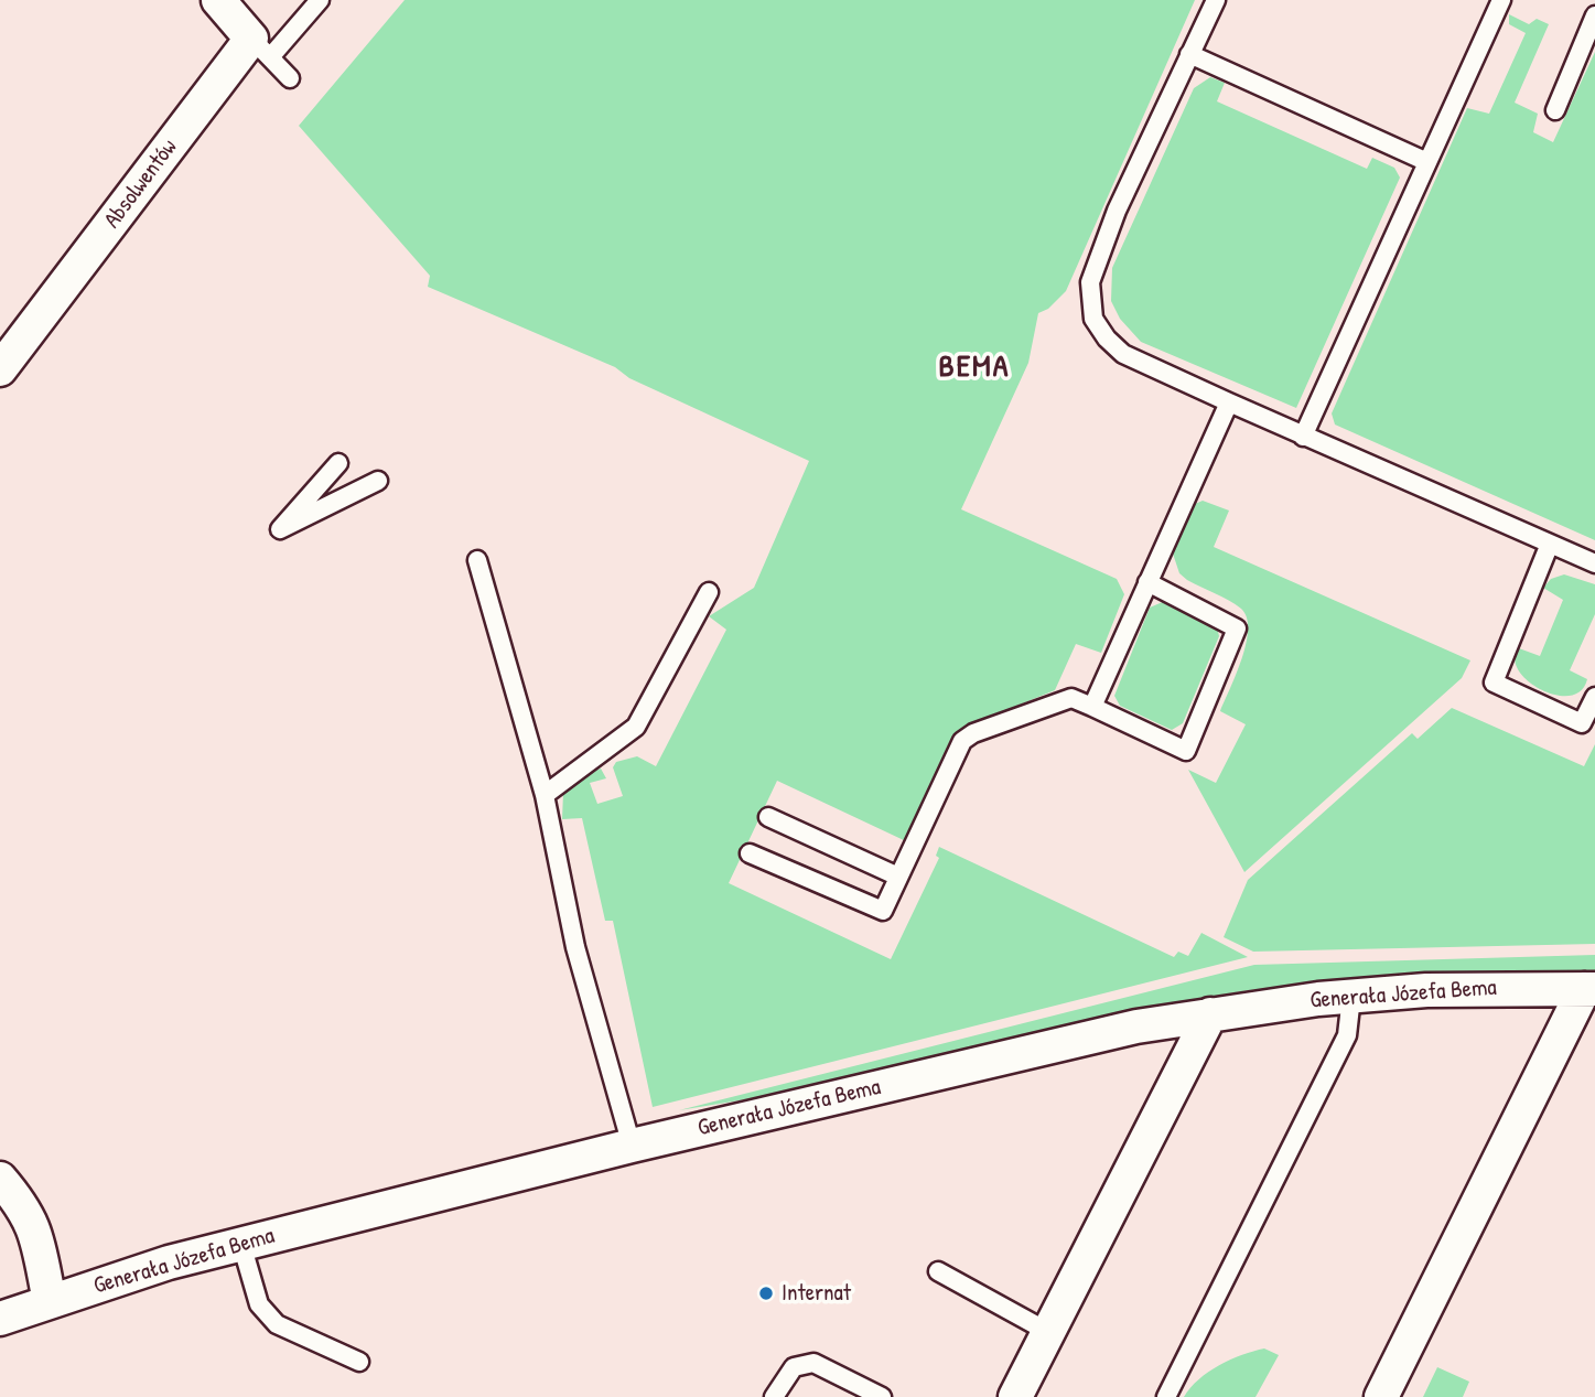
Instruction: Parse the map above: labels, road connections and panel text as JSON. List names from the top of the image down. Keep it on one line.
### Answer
{"streets":{"street":["Absolwentów","Generała Józefa Bema"]},"districts":["BEMA"],"places":["Internat"]}
